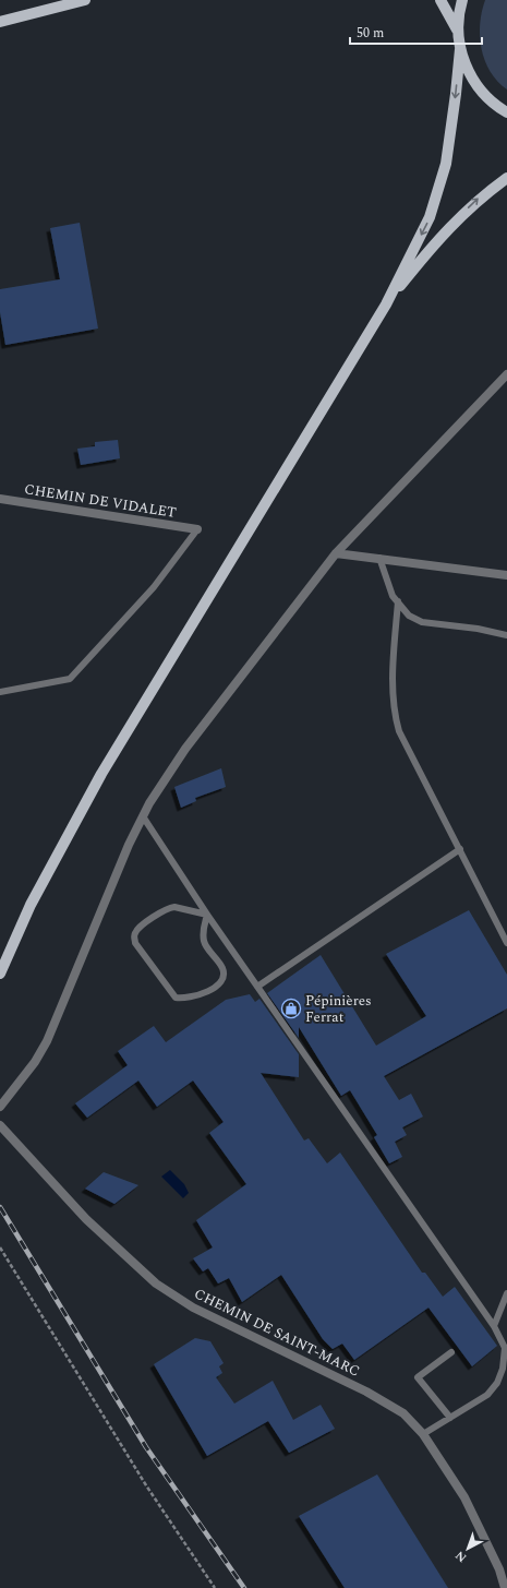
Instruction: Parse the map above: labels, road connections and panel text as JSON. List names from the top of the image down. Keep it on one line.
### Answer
{"streets":{"street":["CHEMIN DE VIDALET","CHEMIN DE SAINT-MARC"]},"places":{"shop":["Pépinières Ferrat"]},"scale_bar":"50 m","north":"bottom left"}
